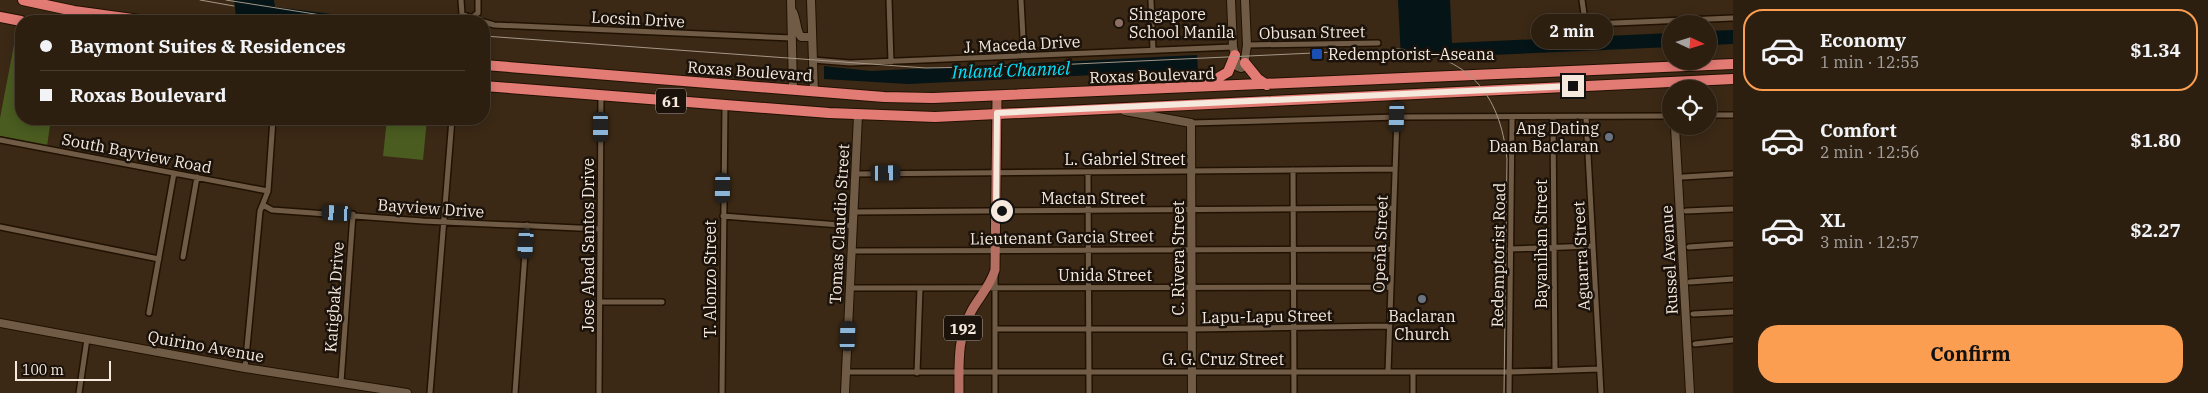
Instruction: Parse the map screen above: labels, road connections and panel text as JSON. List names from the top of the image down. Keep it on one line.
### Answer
{"streets":{"highway":["Roxas Boulevard","61"],"main road":["192"],"street":["Locsin Drive","Obusan Street","J. Maceda Drive","South Bayview Road","L. Gabriel Street","Mactan Street","Bayview Drive","Tomas Claudio Street","Lieutenant Garcia Street","Opeña Street","Bayanihan Street","Jose Abad Santos Drive","Redemptorist Road","Aguarra Street","C. Rivera Street","Russel Avenue","Unida Street","T. Alonzo Street","Katigbak Drive","Lapu-Lapu Street","Quirino Avenue","G. G. Cruz Street"]},"crossings":[["Roxas Boulevard","Tomas Claudio Street"],["Roxas Boulevard","Jose Abad Santos Drive"],["Roxas Boulevard","T. Alonzo Street"],["Roxas Boulevard","192"],["L. Gabriel Street","Tomas Claudio Street"],["L. Gabriel Street","Opeña Street"],["L. Gabriel Street","C. Rivera Street"],["L. Gabriel Street","192"],["Mactan Street","Tomas Claudio Street"],["Mactan Street","Opeña Street"],["Mactan Street","C. Rivera Street"],["Mactan Street","192"],["Bayview Drive","Jose Abad Santos Drive"],["Bayview Drive","Katigbak Drive"],["Tomas Claudio Street","Lieutenant Garcia Street"],["Tomas Claudio Street","Unida Street"],["Tomas Claudio Street","G. G. Cruz Street"],["Lieutenant Garcia Street","Opeña Street"],["Lieutenant Garcia Street","C. Rivera Street"],["Lieutenant Garcia Street","192"],["Opeña Street","Unida Street"],["Opeña Street","Lapu-Lapu Street"],["Opeña Street","G. G. Cruz Street"],["Bayanihan Street","G. G. Cruz Street"],["Redemptorist Road","G. G. Cruz Street"],["Aguarra Street","G. G. Cruz Street"],["C. Rivera Street","Unida Street"],["C. Rivera Street","Lapu-Lapu Street"],["C. Rivera Street","G. G. Cruz Street"],["Unida Street","192"],["Katigbak Drive","Quirino Avenue"],["192","G. G. Cruz Street"]],"water":["Inland Channel"],"places":{"other":["Singapore School Manila","Ang Dating Daan Baclaran","Baclaran Church"],"transit":["Redemptorist–Aseana"]},"scale_bar":"100 m","north":"right","page":{"list":[{"name":"Economy","note":"1 min · 12:55","value":"$1.34"},{"name":"Comfort","note":"2 min · 12:56","value":"$1.80"},{"name":"XL","note":"3 min · 12:57","value":"$2.27"}],"bubble":"2 min","banner":["Baymont Suites & Residences","Roxas Boulevard"],"buttons":"Confirm","scale":"100 m"}}
